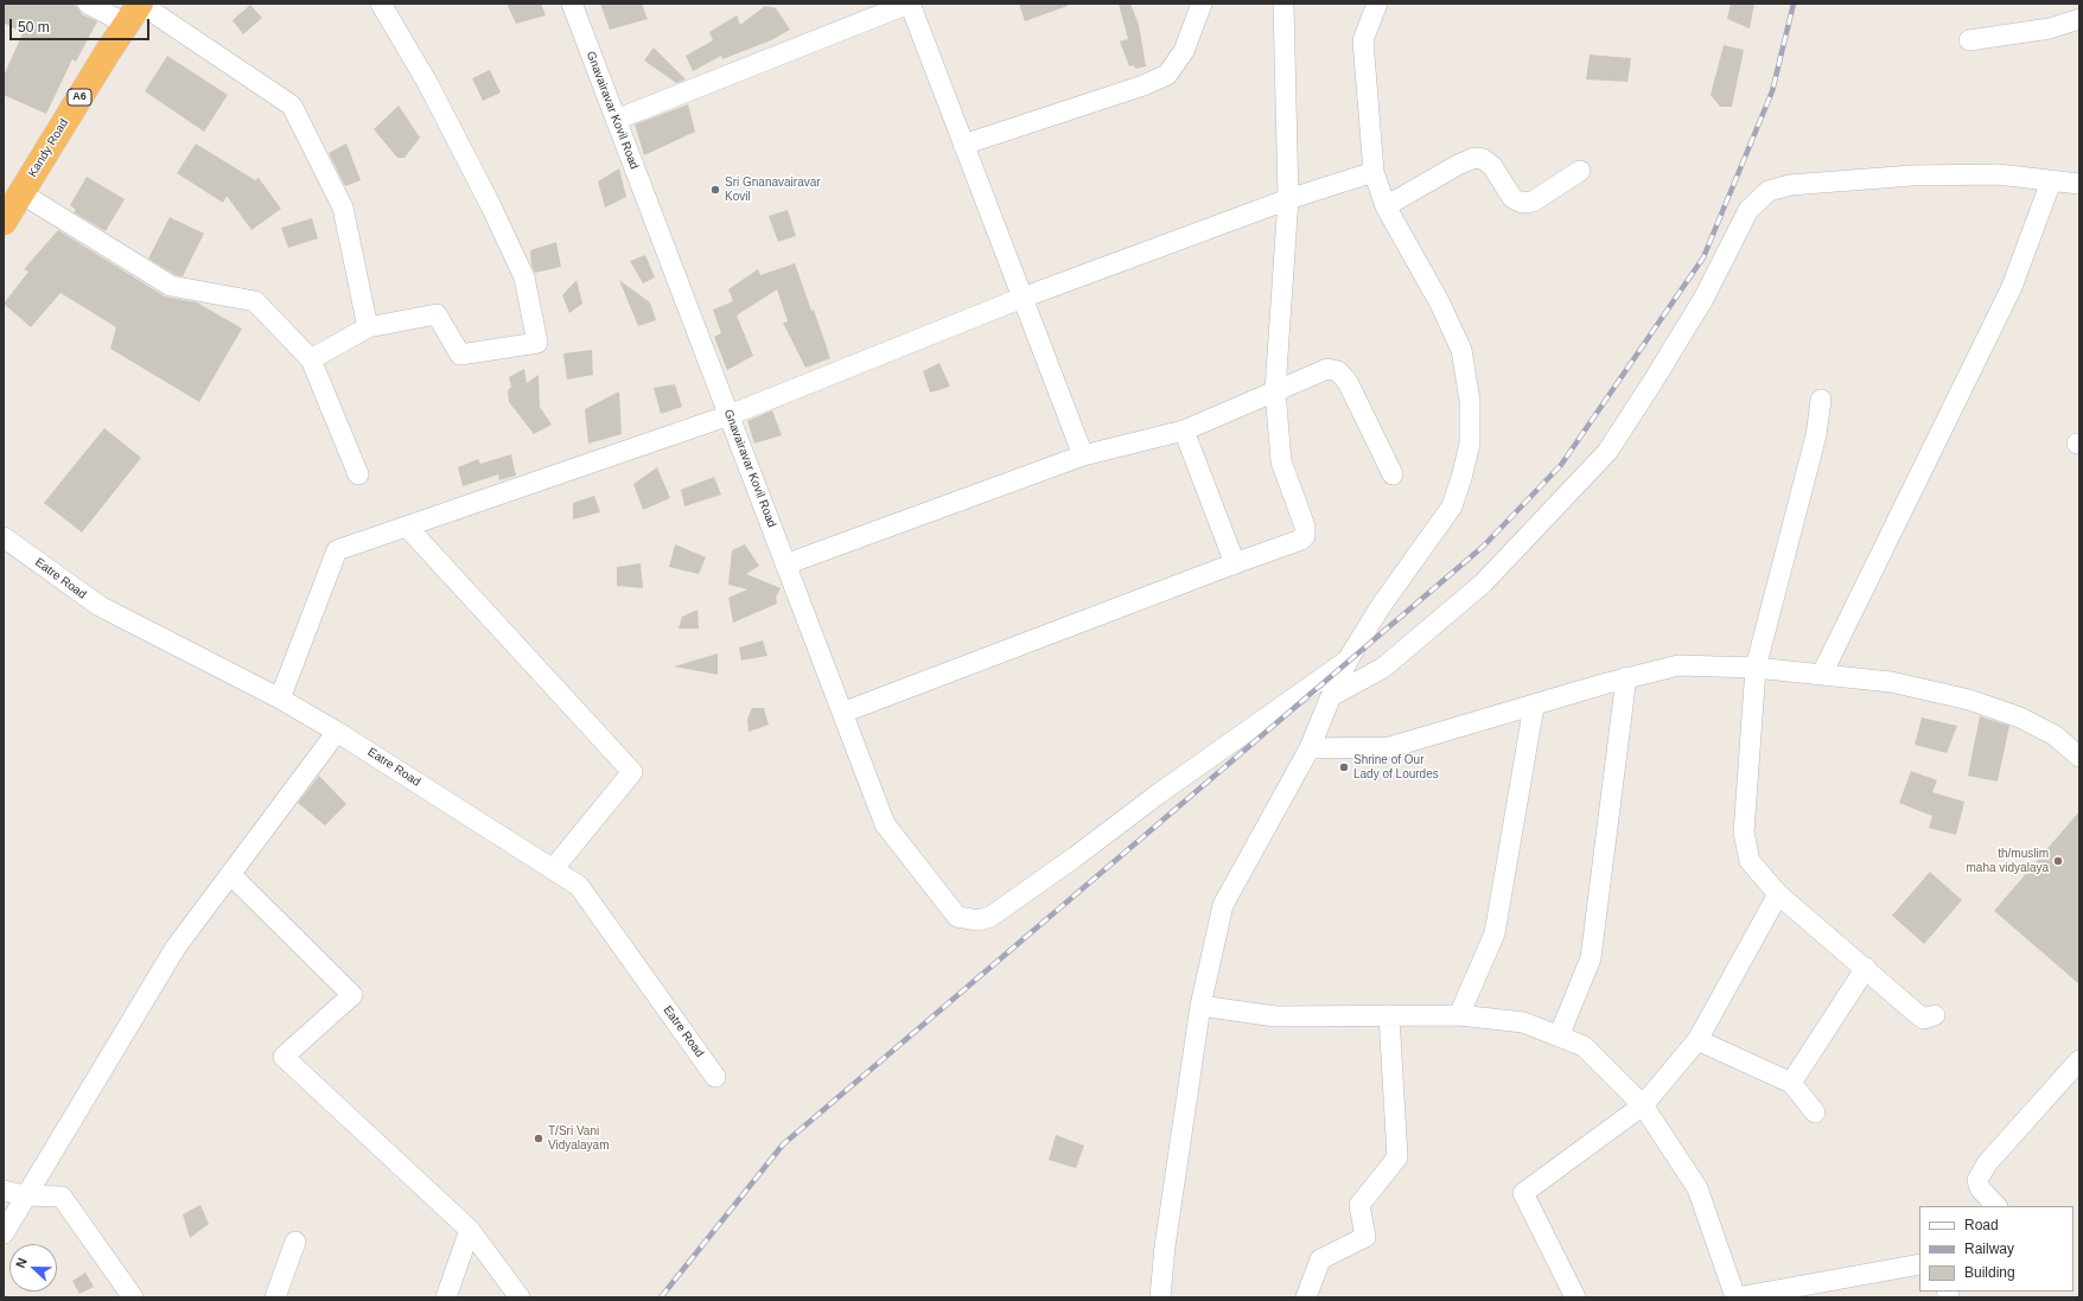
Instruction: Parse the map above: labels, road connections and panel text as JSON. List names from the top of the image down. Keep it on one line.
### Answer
{"streets":{"highway":["A6","Kandy Road"],"street":["Gnavairavar Kovil Road","Eatre Road"]},"places":["Sri Gnanavairavar Kovil","Shrine of Our Lady of Lourdes","th/muslim maha vidyalaya","T/Sri Vani Vidyalayam"],"legend":["Road","Railway","Building"],"scale_bar":"50 m","north":"left"}
